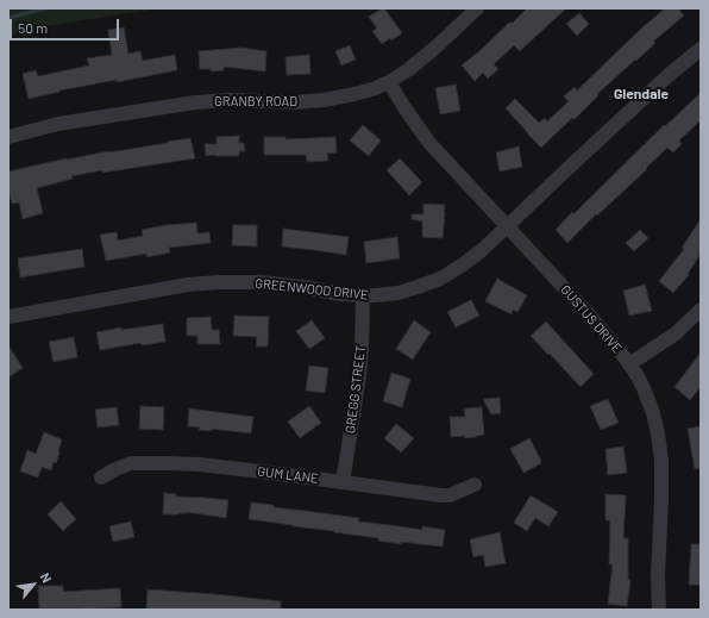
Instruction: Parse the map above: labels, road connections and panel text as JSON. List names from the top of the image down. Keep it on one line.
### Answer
{"streets":{"street":["GRANBY ROAD","GREENWOOD DRIVE","GUSTUS DRIVE","GREGG STREET","GUM LANE"]},"crossings":[["GRANBY ROAD","GUSTUS DRIVE"],["GREENWOOD DRIVE","GUSTUS DRIVE"],["GREENWOOD DRIVE","GREGG STREET"],["GREGG STREET","GUM LANE"]],"districts":["Glendale"],"scale_bar":"50 m","north":"top right"}
